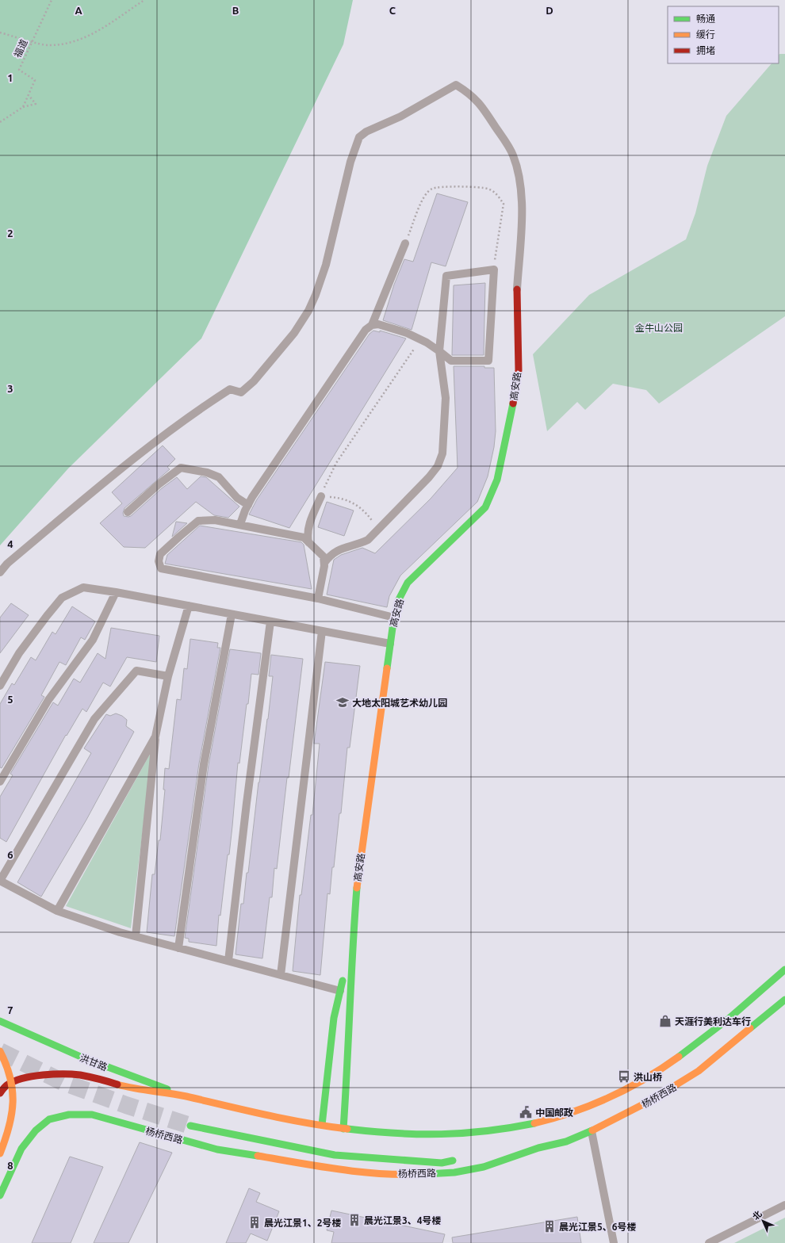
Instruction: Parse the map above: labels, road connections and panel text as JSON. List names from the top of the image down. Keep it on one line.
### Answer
{"streets":{"main road":["高安路","洪甘路","杨桥西路"],"path":["福道"]},"parks":["金牛山公园"],"places":{"school or university":["大地太阳城艺术幼儿园"],"shop":["天涯行美利达车行"],"bus stop":["洪山桥"],"public building":["中国邮政"],"building":["晨光江景3、4号楼","晨光江景1、2号楼","晨光江景5、6号楼"]},"legend":["畅通","缓行","拥堵"],"north":"top left","grid":{"columns":["A","B","C","D"],"rows":["1","2","3","4","5","6","7","8"]}}
